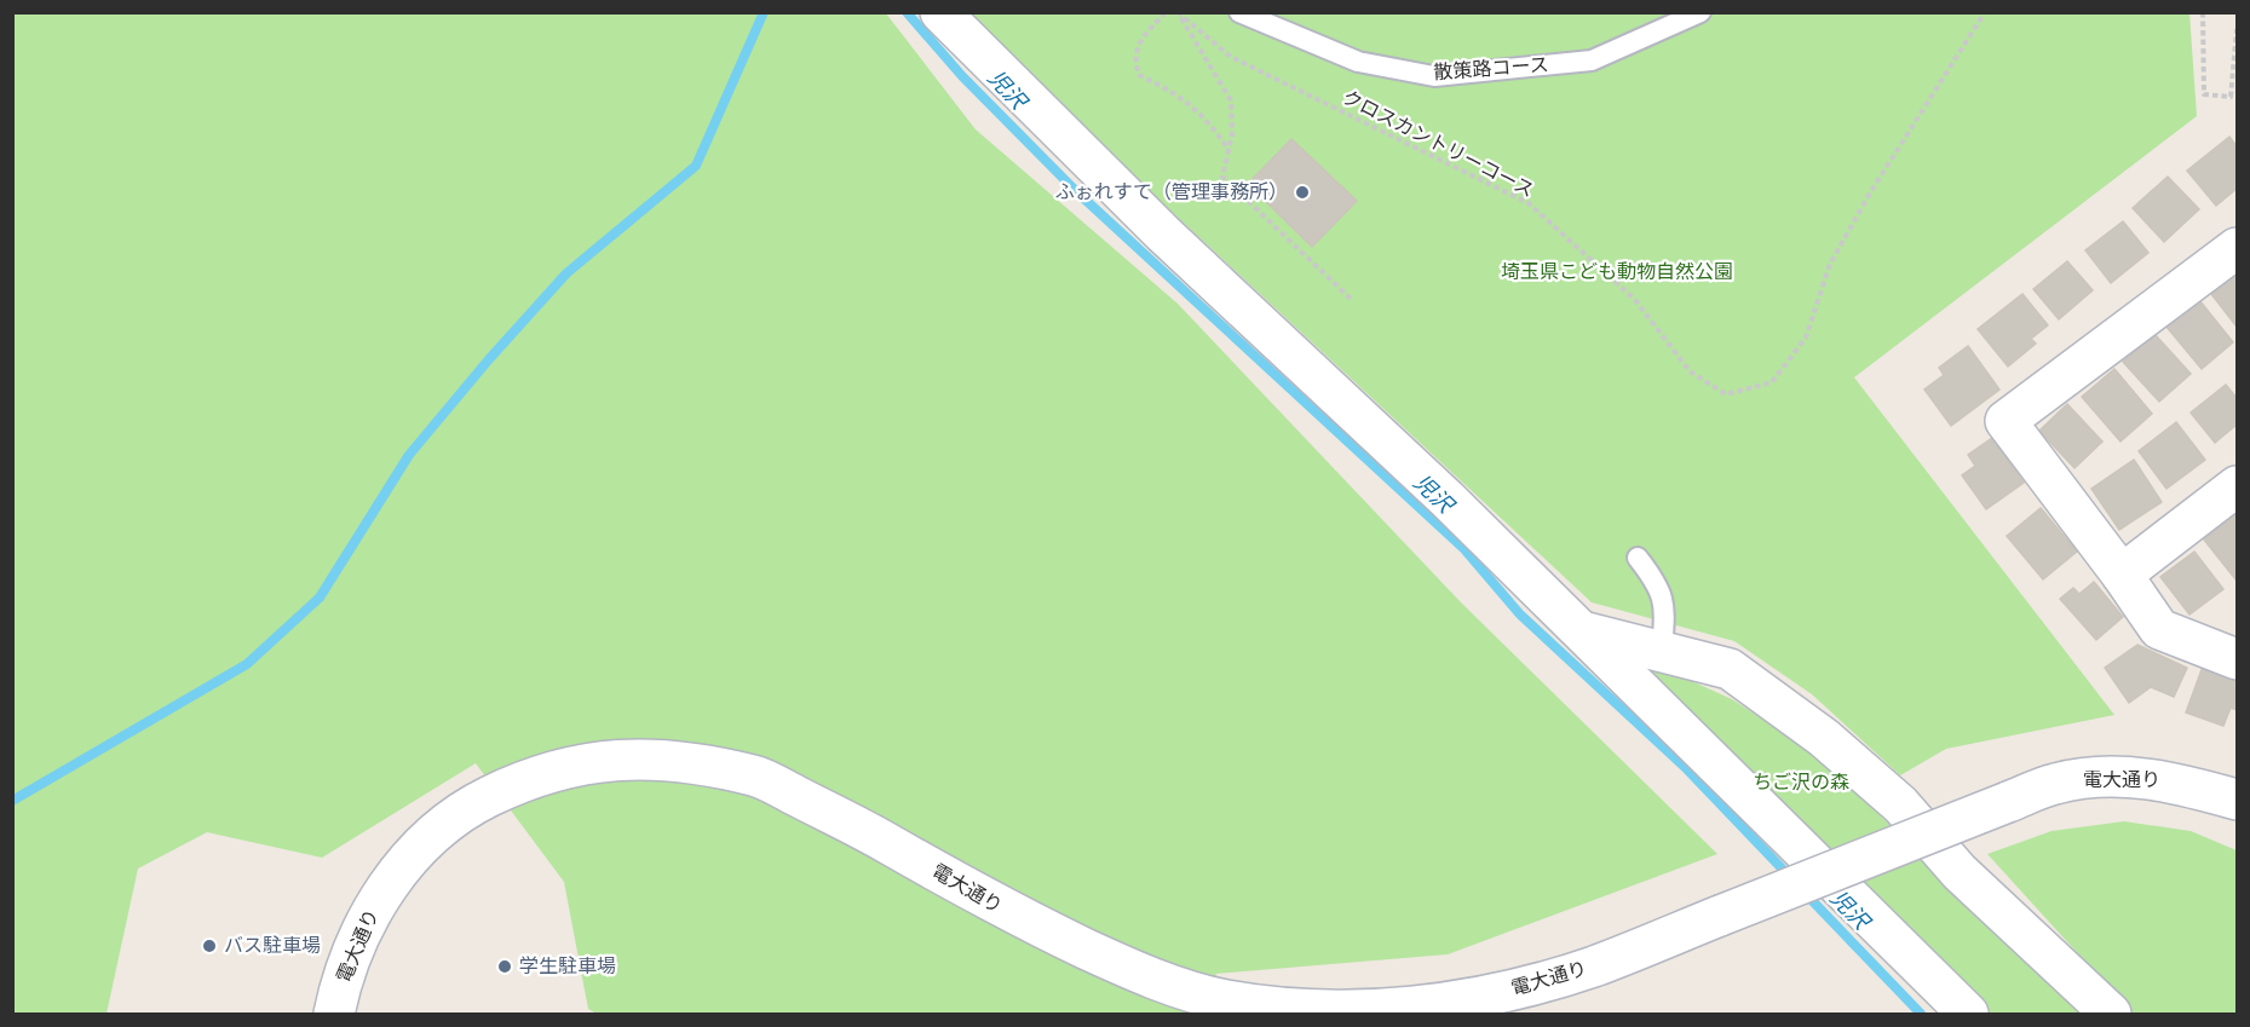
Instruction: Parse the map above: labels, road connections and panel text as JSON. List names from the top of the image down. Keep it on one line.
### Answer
{"streets":{"street":["電大通り"],"lane":["散策路コース"],"path":["クロスカントリーコース"]},"water":["児沢"],"parks":["埼玉県こども動物自然公園","ちご沢の森"],"places":["ふぉれすて（管理事務所）","バス駐車場","学生駐車場"]}
